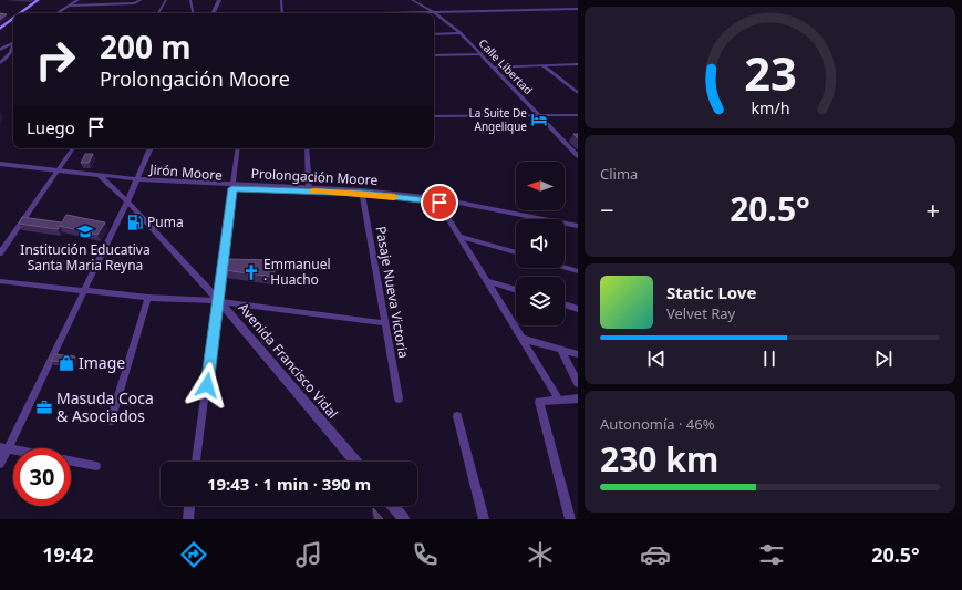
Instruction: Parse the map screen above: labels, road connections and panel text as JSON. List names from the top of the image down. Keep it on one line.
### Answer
{"streets":{"street":["Calle Libertad","Jirón Moore","Prolongación Moore","Pasaje Nueva Victoria","Avenida Francisco Vidal"]},"crossings":[["Jirón Moore","Prolongación Moore"],["Jirón Moore","Avenida Francisco Vidal"],["Prolongación Moore","Pasaje Nueva Victoria"]],"places":{"hotel":["La Suite De Angelique"],"fuel station":["Puma"],"school or university":["Institución Educativa Santa Maria Reyna"],"church":["Emmanuel · Huacho"],"shop":["Image"],"office":["Masuda Coca & Asociados"]},"north":"left","page":{"turn":["200 m","Prolongación Moore"],"then":"Luego","tile":["Clima",["Autonomía · 46%","230 km"]],"heat":["−","20.5°","+"],"song":["Static Love","Velvet Ray"],"limit":"30","trip":"19:43 · 1 min · 390 m","tabs":["19:42","20.5°"],"gauge":["23","km/h"]}}
